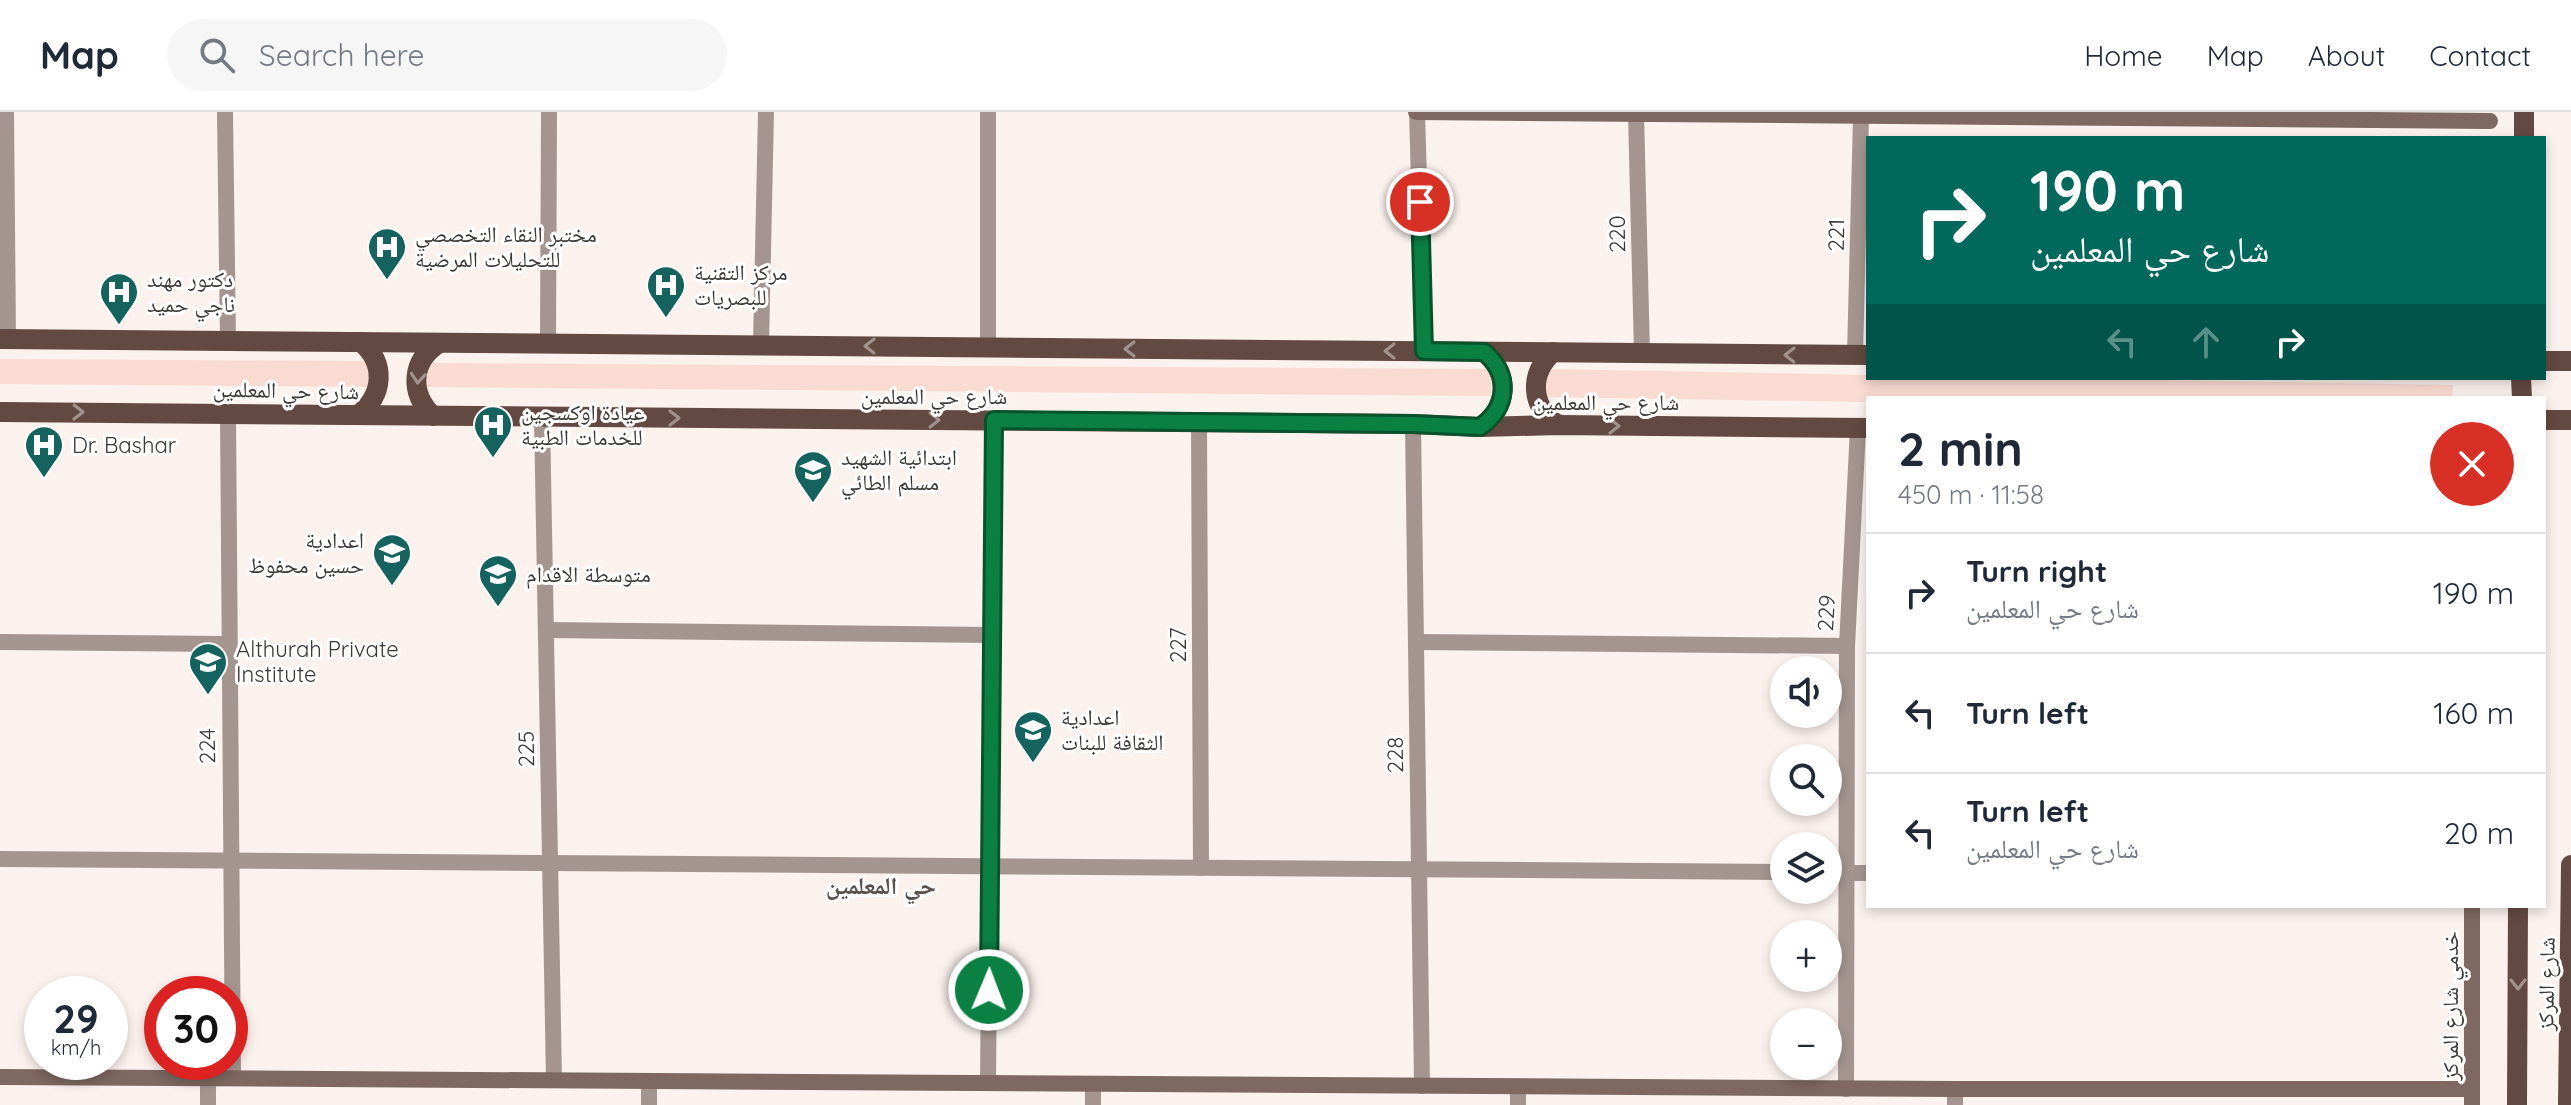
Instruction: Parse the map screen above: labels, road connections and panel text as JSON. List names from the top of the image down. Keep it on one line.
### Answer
{"streets":{"main road":["شارع حي المعلمين","شارع المركز"],"street":["220","221","229","227","224","225","228","خدمي شارع المركز"]},"crossings":[["شارع حي المعلمين","229"],["شارع حي المعلمين","227"],["شارع حي المعلمين","224"],["شارع حي المعلمين","225"],["شارع حي المعلمين","228"]],"districts":["حي المعلمين"],"places":{"hospital":["مختبر النقاء التخصصي للتحليلات المرضية","مركز التقنية للبصريات","دكتور مهند ناجي حميد","عيادة اوكسجين للخدمات الطبية","Dr. Bashar"],"school or university":["ابتدائية الشهيد مسلم الطائي","اعدادية حسين محفوظ","متوسطة الاقدام","Althurah Private Institute","اعدادية الثقافة للبنات"]},"page":{"header":"Map","search":"Search here","nav":["Home","Map","About","Contact"],"turn":["190 m","شارع حي المعلمين"],"heading":["2 min","450 m · 11:58"],"list":[{"name":"Turn right","note":"شارع حي المعلمين","value":"190 m"},{"name":"Turn left","value":"160 m"},{"name":"Turn left","note":"شارع حي المعلمين","value":"20 m"}],"map_buttons":["+","−"],"speed":"29 km/h","limit":"30"}}
